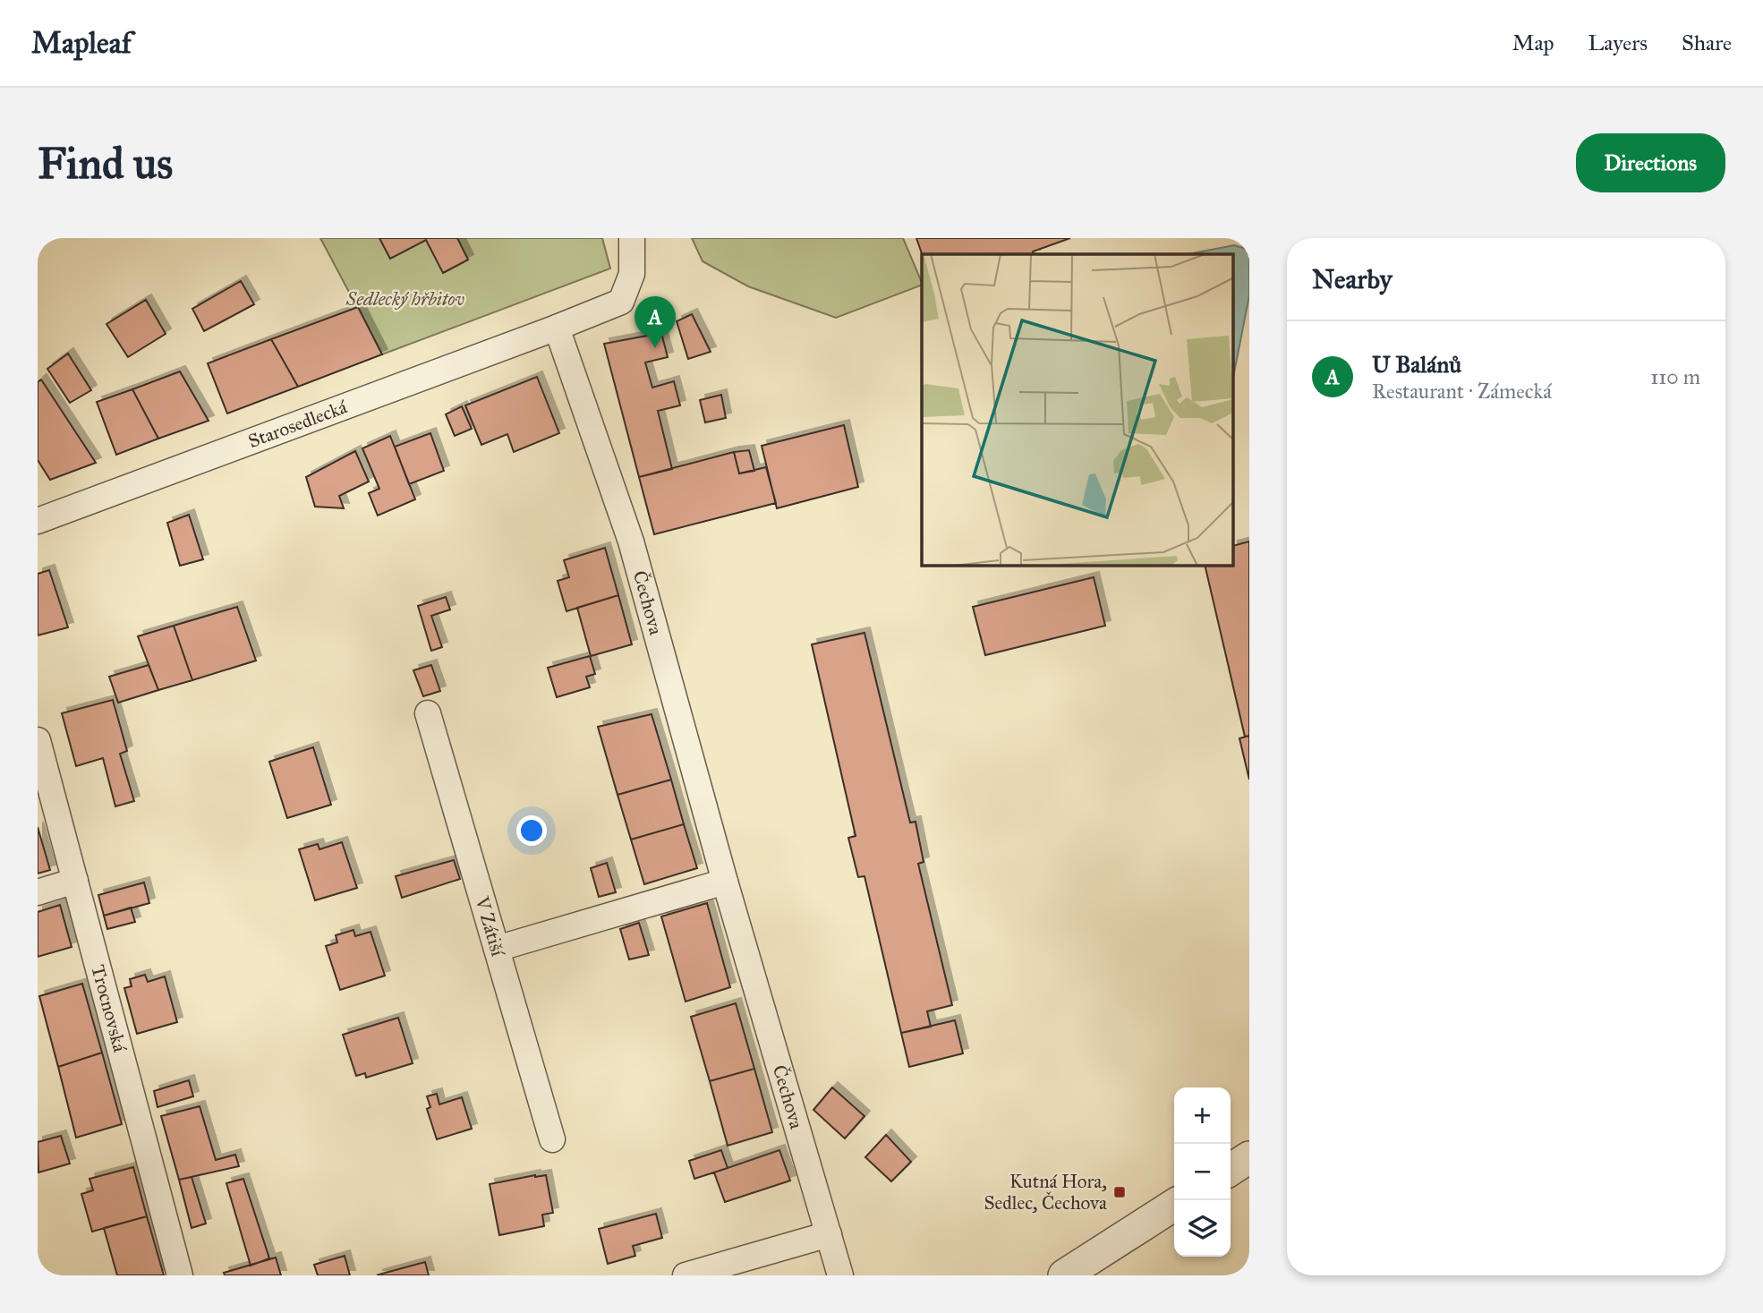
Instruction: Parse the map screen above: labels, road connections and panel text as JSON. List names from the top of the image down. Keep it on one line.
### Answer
{"streets":{"street":["Starosedlecká","Čechova","V Zátiší","Trocnovská"]},"crossings":[["Starosedlecká","Čechova"]],"parks":["Sedlecký hřbitov"],"places":{"transit":["Kutná Hora, Sedlec, Čechova"]},"page":{"header":"Mapleaf","nav":["Map","Layers","Share"],"buttons":"Directions","title":"Find us","heading":"Nearby","pins":"A","list":[{"mark":"A","name":"U Balánů","note":"Restaurant · Zámecká","value":"110 m"}],"map_buttons":["+","−"]}}
